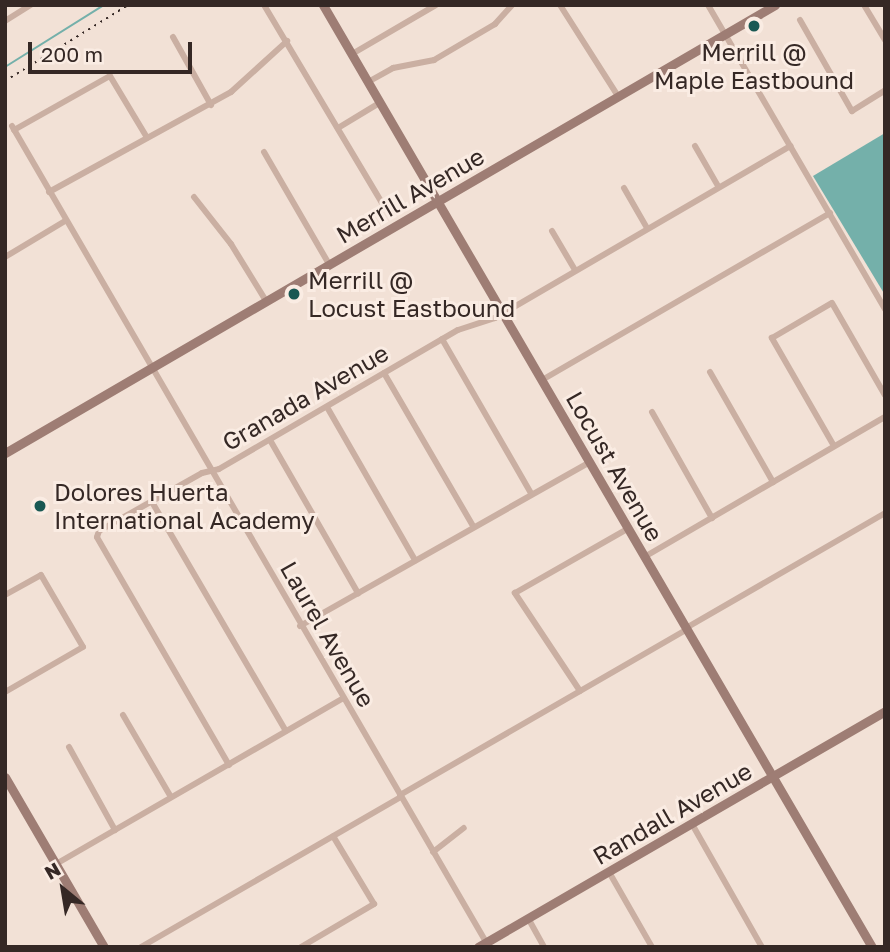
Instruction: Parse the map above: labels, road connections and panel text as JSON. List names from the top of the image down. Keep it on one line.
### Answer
{"streets":{"street":["Merrill Avenue","Granada Avenue","Locust Avenue","Laurel Avenue","Randall Avenue"]},"crossings":[["Merrill Avenue","Locust Avenue"],["Merrill Avenue","Laurel Avenue"],["Granada Avenue","Locust Avenue"],["Granada Avenue","Laurel Avenue"],["Locust Avenue","Randall Avenue"],["Laurel Avenue","Randall Avenue"]],"places":["Merrill @ Maple Eastbound","Merrill @ Locust Eastbound","Dolores Huerta International Academy"],"scale_bar":"200 m","north":"top left"}
